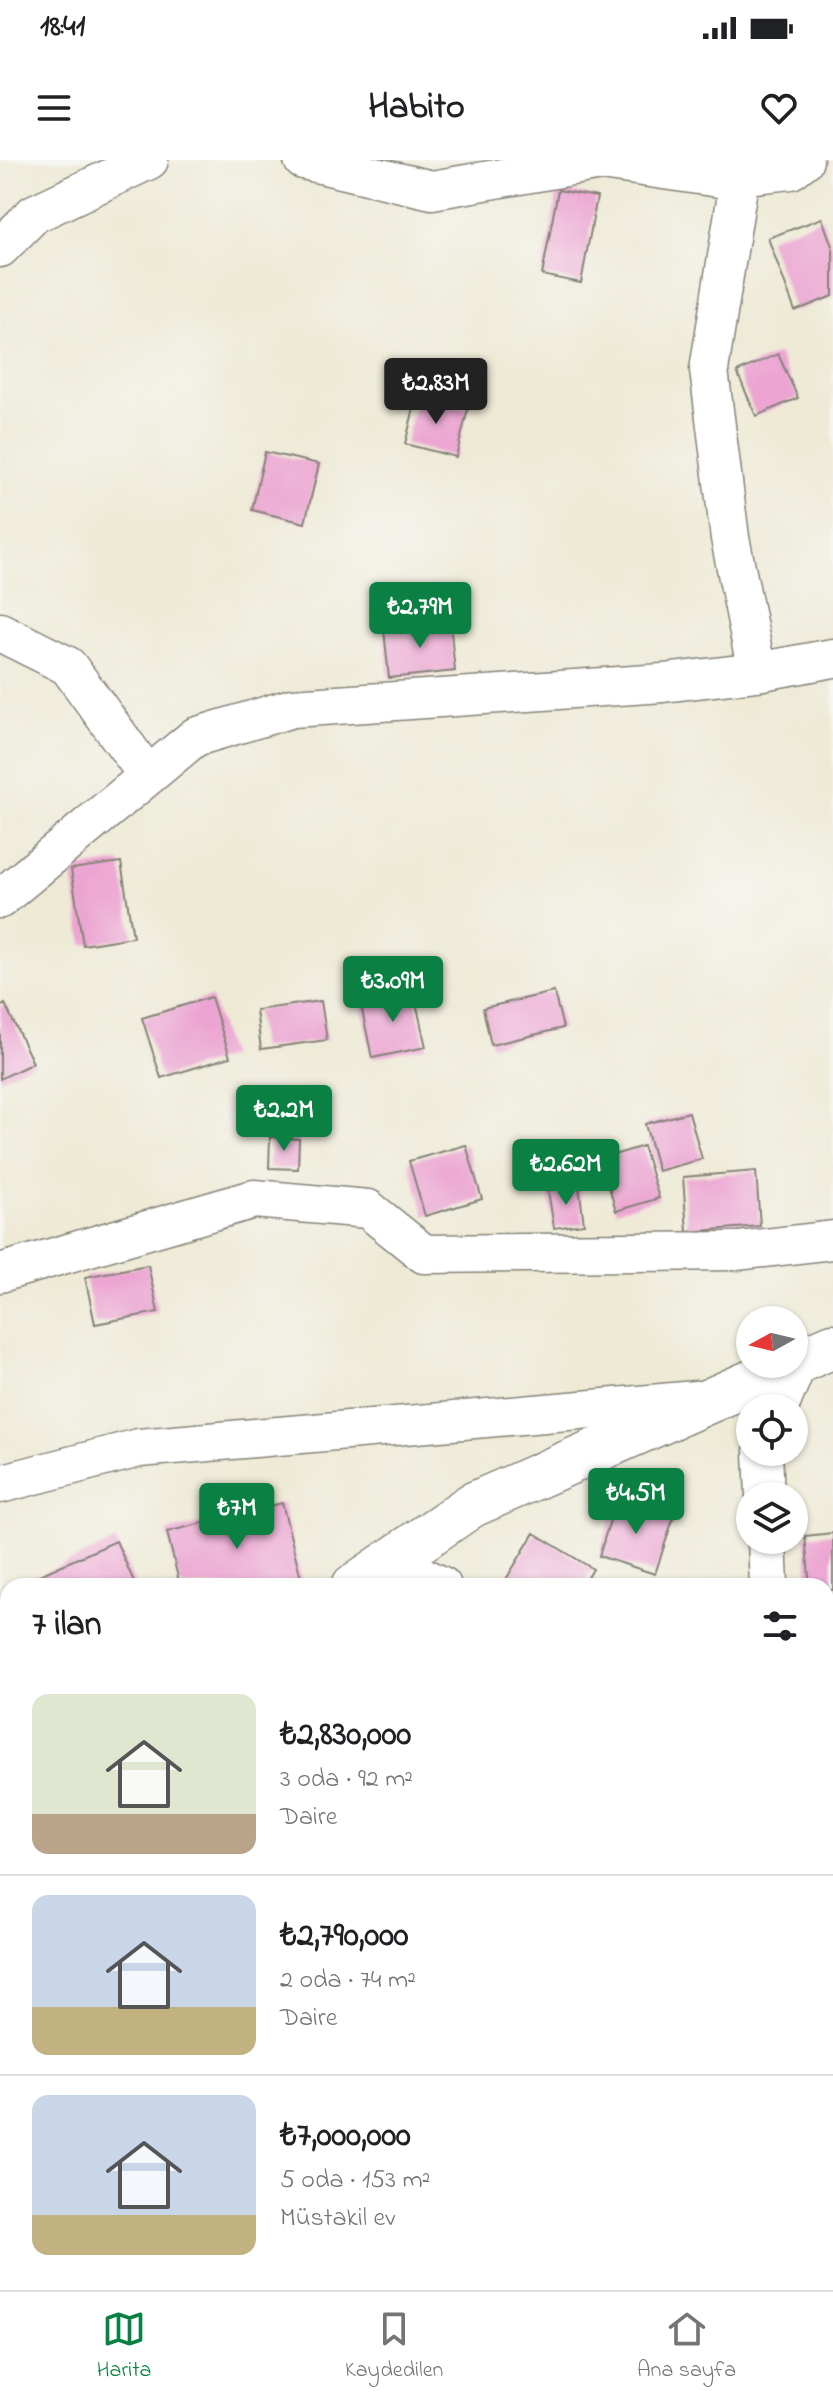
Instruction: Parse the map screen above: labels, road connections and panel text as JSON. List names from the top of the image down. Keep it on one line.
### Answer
{"north":"left","page":{"status":"18:41","header":"Habito","price":["₺2.83M","₺2.79M","₺3.09M","₺2.2M","₺2.62M","₺4.5M","₺7M"],"heading":"7 ilan","list":[{"name":"₺2,830,000","note":"3 oda · 92 m² · Daire"},{"name":"₺2,790,000","note":"2 oda · 74 m² · Daire"},{"name":"₺7,000,000","note":"5 oda · 153 m² · Müstakil ev"}],"tabs":["Harita","Kaydedilen","Ana sayfa"]}}
